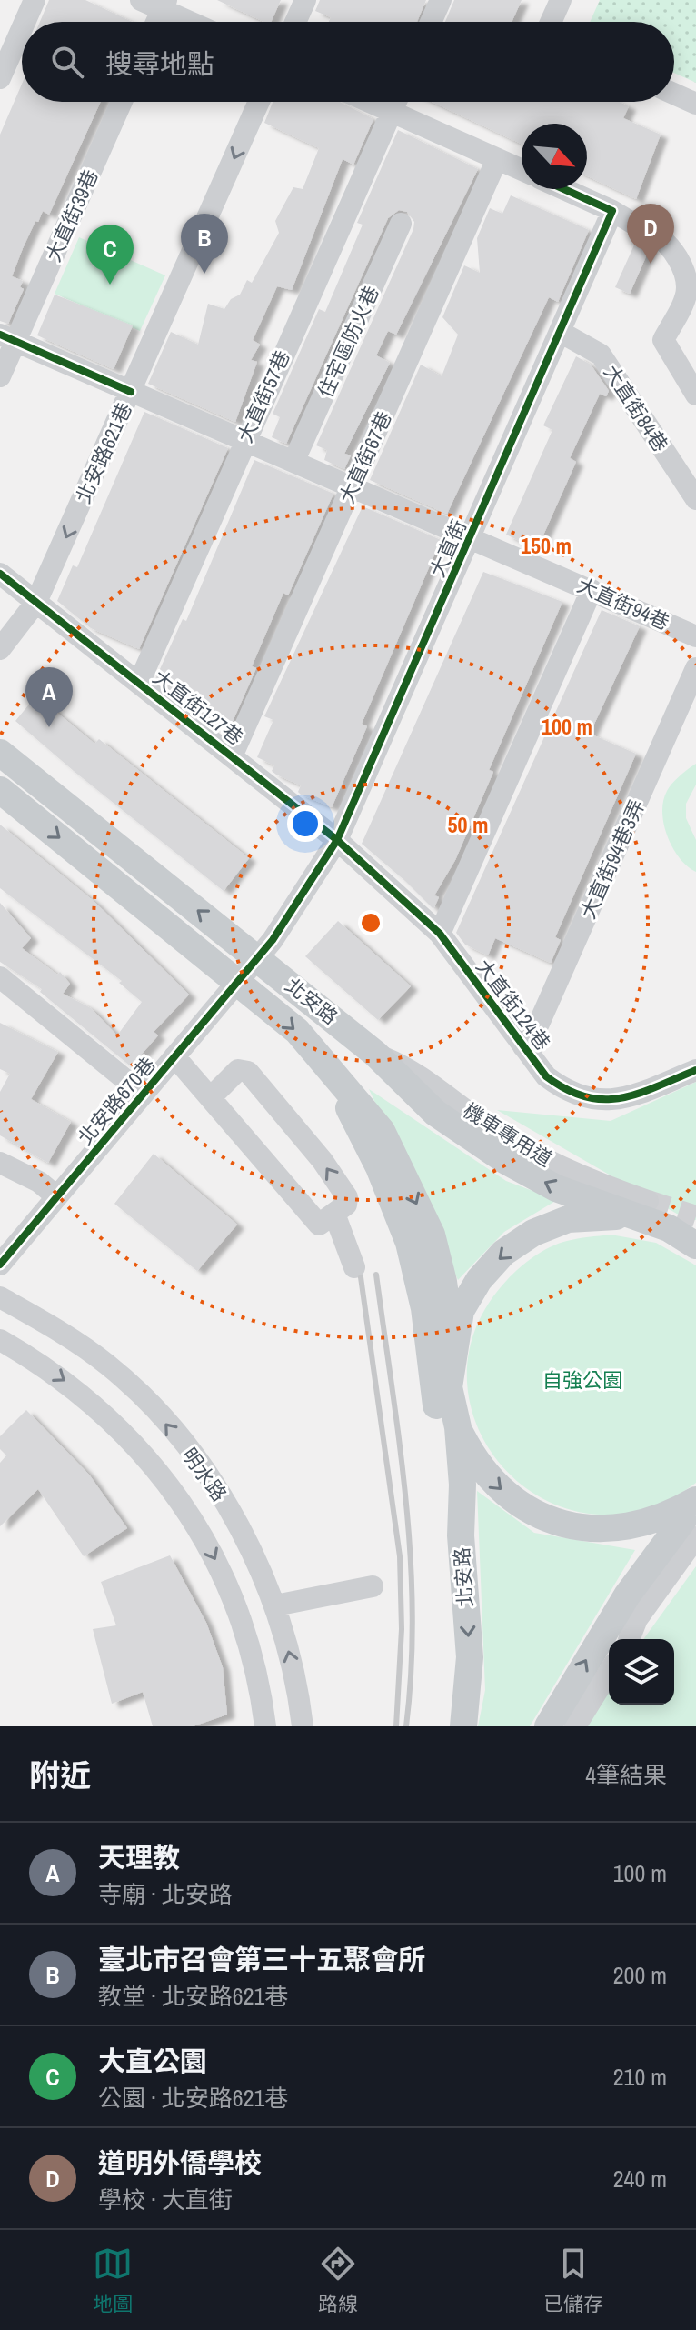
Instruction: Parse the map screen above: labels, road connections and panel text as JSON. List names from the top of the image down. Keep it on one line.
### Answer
{"streets":{"main road":["北安路"],"street":["大直街39巷","住宅區防火巷","大直街57巷","大直街84巷","北安路621巷","大直街67巷","大直街","大直街94巷","大直街127巷","大直街94巷3弄","大直街124巷","北安路670巷","明水路"]},"crossings":[["大直街39巷","大直街94巷"],["住宅區防火巷","大直街94巷"],["大直街57巷","大直街94巷"],["大直街57巷","大直街127巷"],["大直街84巷","大直街"],["北安路621巷","大直街94巷"],["北安路621巷","大直街127巷"],["大直街67巷","大直街94巷"],["大直街67巷","大直街127巷"],["大直街","大直街94巷"],["大直街","大直街127巷"],["大直街","北安路"],["大直街","大直街124巷"],["大直街","北安路670巷"],["大直街127巷","大直街124巷"],["大直街94巷3弄","大直街124巷"],["北安路","北安路670巷"]],"one_way":["北安路621巷"],"parks":["自強公園"],"north":"bottom right","page":{"search":"搜尋地點","pins":["D","B","C","A"],"heading":["附近","4筆結果"],"list":[{"mark":"A","name":"天理教","note":"寺廟 · 北安路","value":"100 m"},{"mark":"B","name":"臺北市召會第三十五聚會所","note":"教堂 · 北安路621巷","value":"200 m"},{"mark":"C","name":"大直公園","note":"公園 · 北安路621巷","value":"210 m"},{"mark":"D","name":"道明外僑學校","note":"學校 · 大直街","value":"240 m"}],"nav":["地圖","路線","已儲存"]},"rings":["150 m","100 m","50 m"]}
